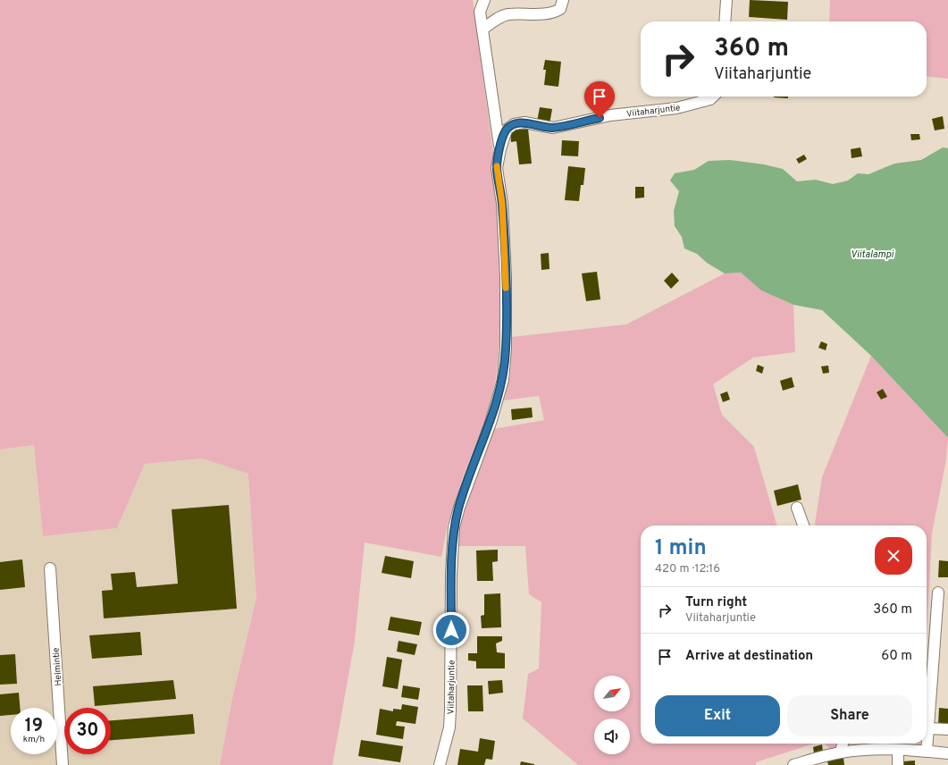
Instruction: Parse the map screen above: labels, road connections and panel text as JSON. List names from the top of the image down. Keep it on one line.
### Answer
{"streets":{"street":["Viitaharjuntie","Helmintie"]},"water":["Viitalampi"],"north":"top right","page":{"turn":["360 m","Viitaharjuntie"],"heading":["1 min","420 m · 12:16"],"list":[{"name":"Turn right","note":"Viitaharjuntie","value":"360 m"},{"name":"Arrive at destination","value":"60 m"}],"buttons":["Exit","Share"],"speed":"19 km/h","limit":"30"}}
